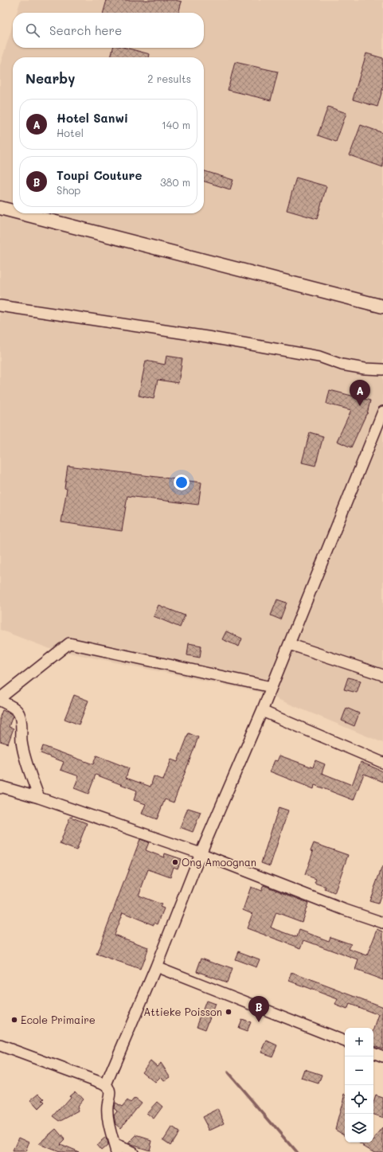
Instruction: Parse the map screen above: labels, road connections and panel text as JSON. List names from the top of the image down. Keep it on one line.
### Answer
{"places":["Ong Amoognan","Attieke Poisson","Ecole Primaire"],"page":{"search":"Search here","heading":["Nearby","2 results"],"list":[{"mark":"A","name":"Hotel Sanwi","note":"Hotel","value":"140 m"},{"mark":"B","name":"Toupi Couture","note":"Shop","value":"380 m"}],"pins":["A","B"],"map_buttons":["+","−"]}}
